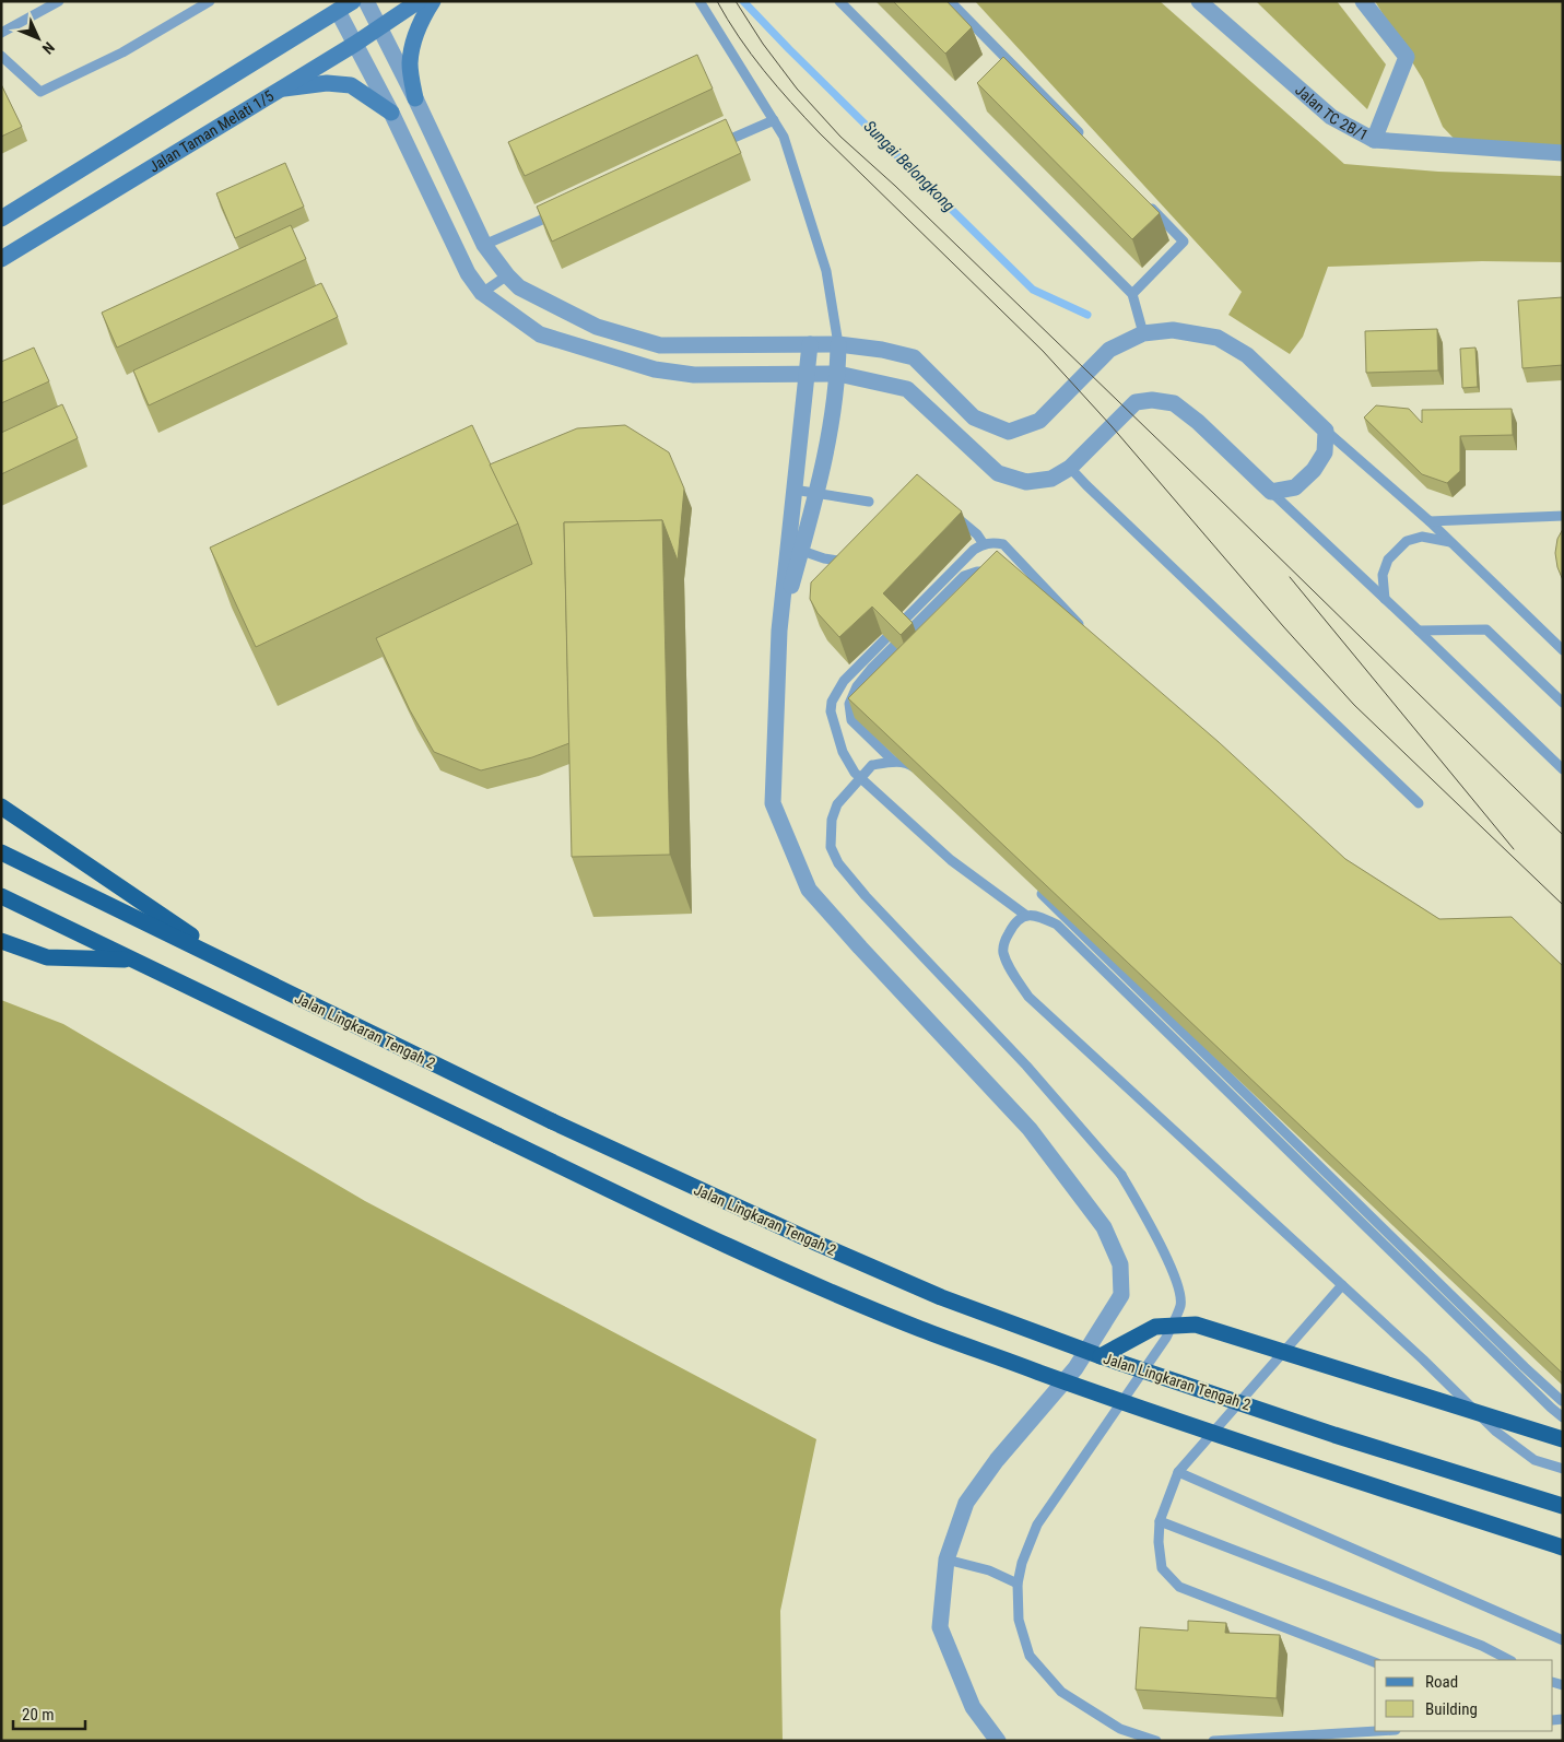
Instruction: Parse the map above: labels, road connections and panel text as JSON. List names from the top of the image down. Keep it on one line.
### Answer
{"streets":{"highway":["Jalan Lingkaran Tengah 2"],"main road":["Jalan Taman Melati 1/5"],"street":["Jalan TC 2B/1"]},"water":["Sungai Belongkong"],"legend":["Road","Building"],"scale_bar":"20 m","north":"bottom right"}
